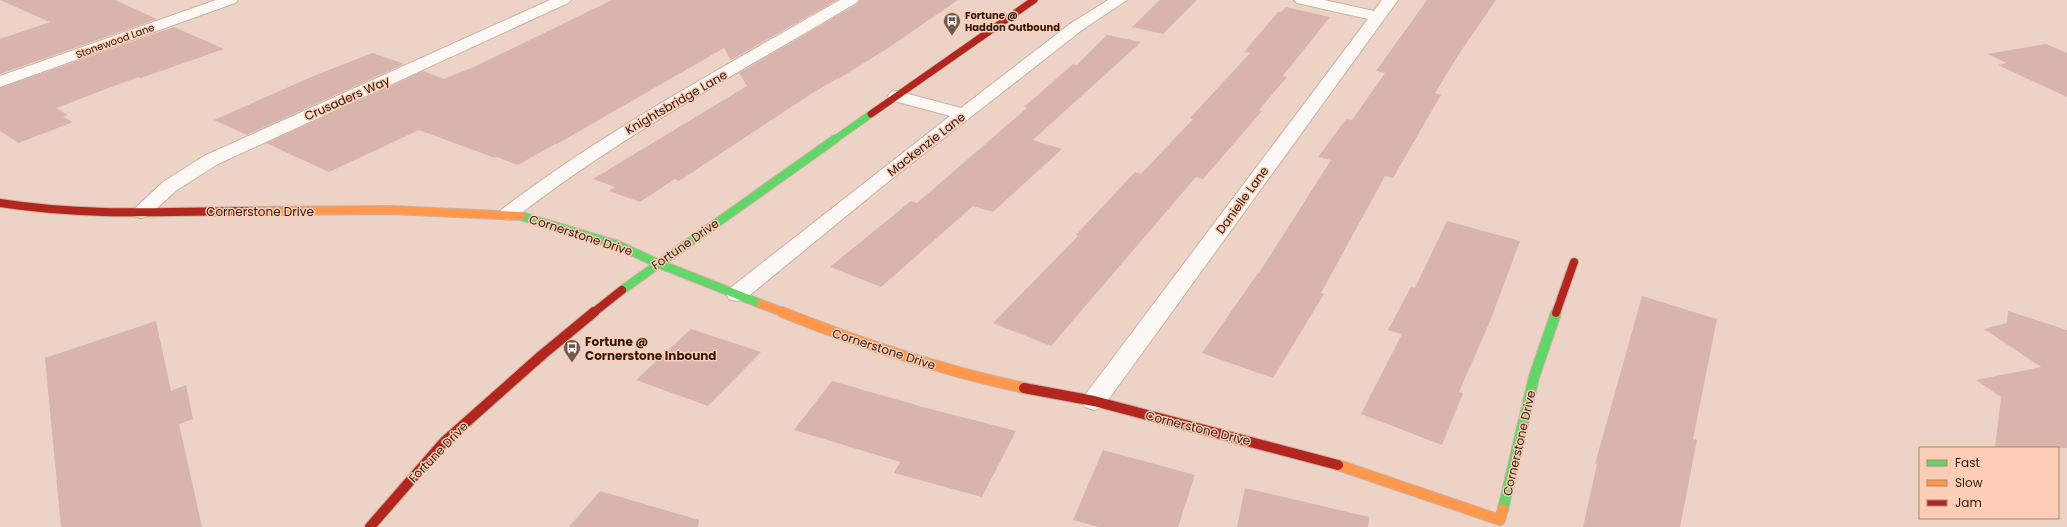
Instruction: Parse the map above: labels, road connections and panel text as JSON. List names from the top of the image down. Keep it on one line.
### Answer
{"streets":{"street":["Stonewood Lane","Crusaders Way","Knightsbridge Lane","Mackenzie Lane","Danielle Lane","Cornerstone Drive","Fortune Drive"]},"crossings":[["Crusaders Way","Cornerstone Drive"],["Knightsbridge Lane","Cornerstone Drive"],["Mackenzie Lane","Cornerstone Drive"],["Danielle Lane","Cornerstone Drive"],["Cornerstone Drive","Fortune Drive"]],"places":{"bus stop":["Fortune @ Haddon Outbound","Fortune @ Cornerstone Inbound"]},"legend":["Fast","Slow","Jam"]}
